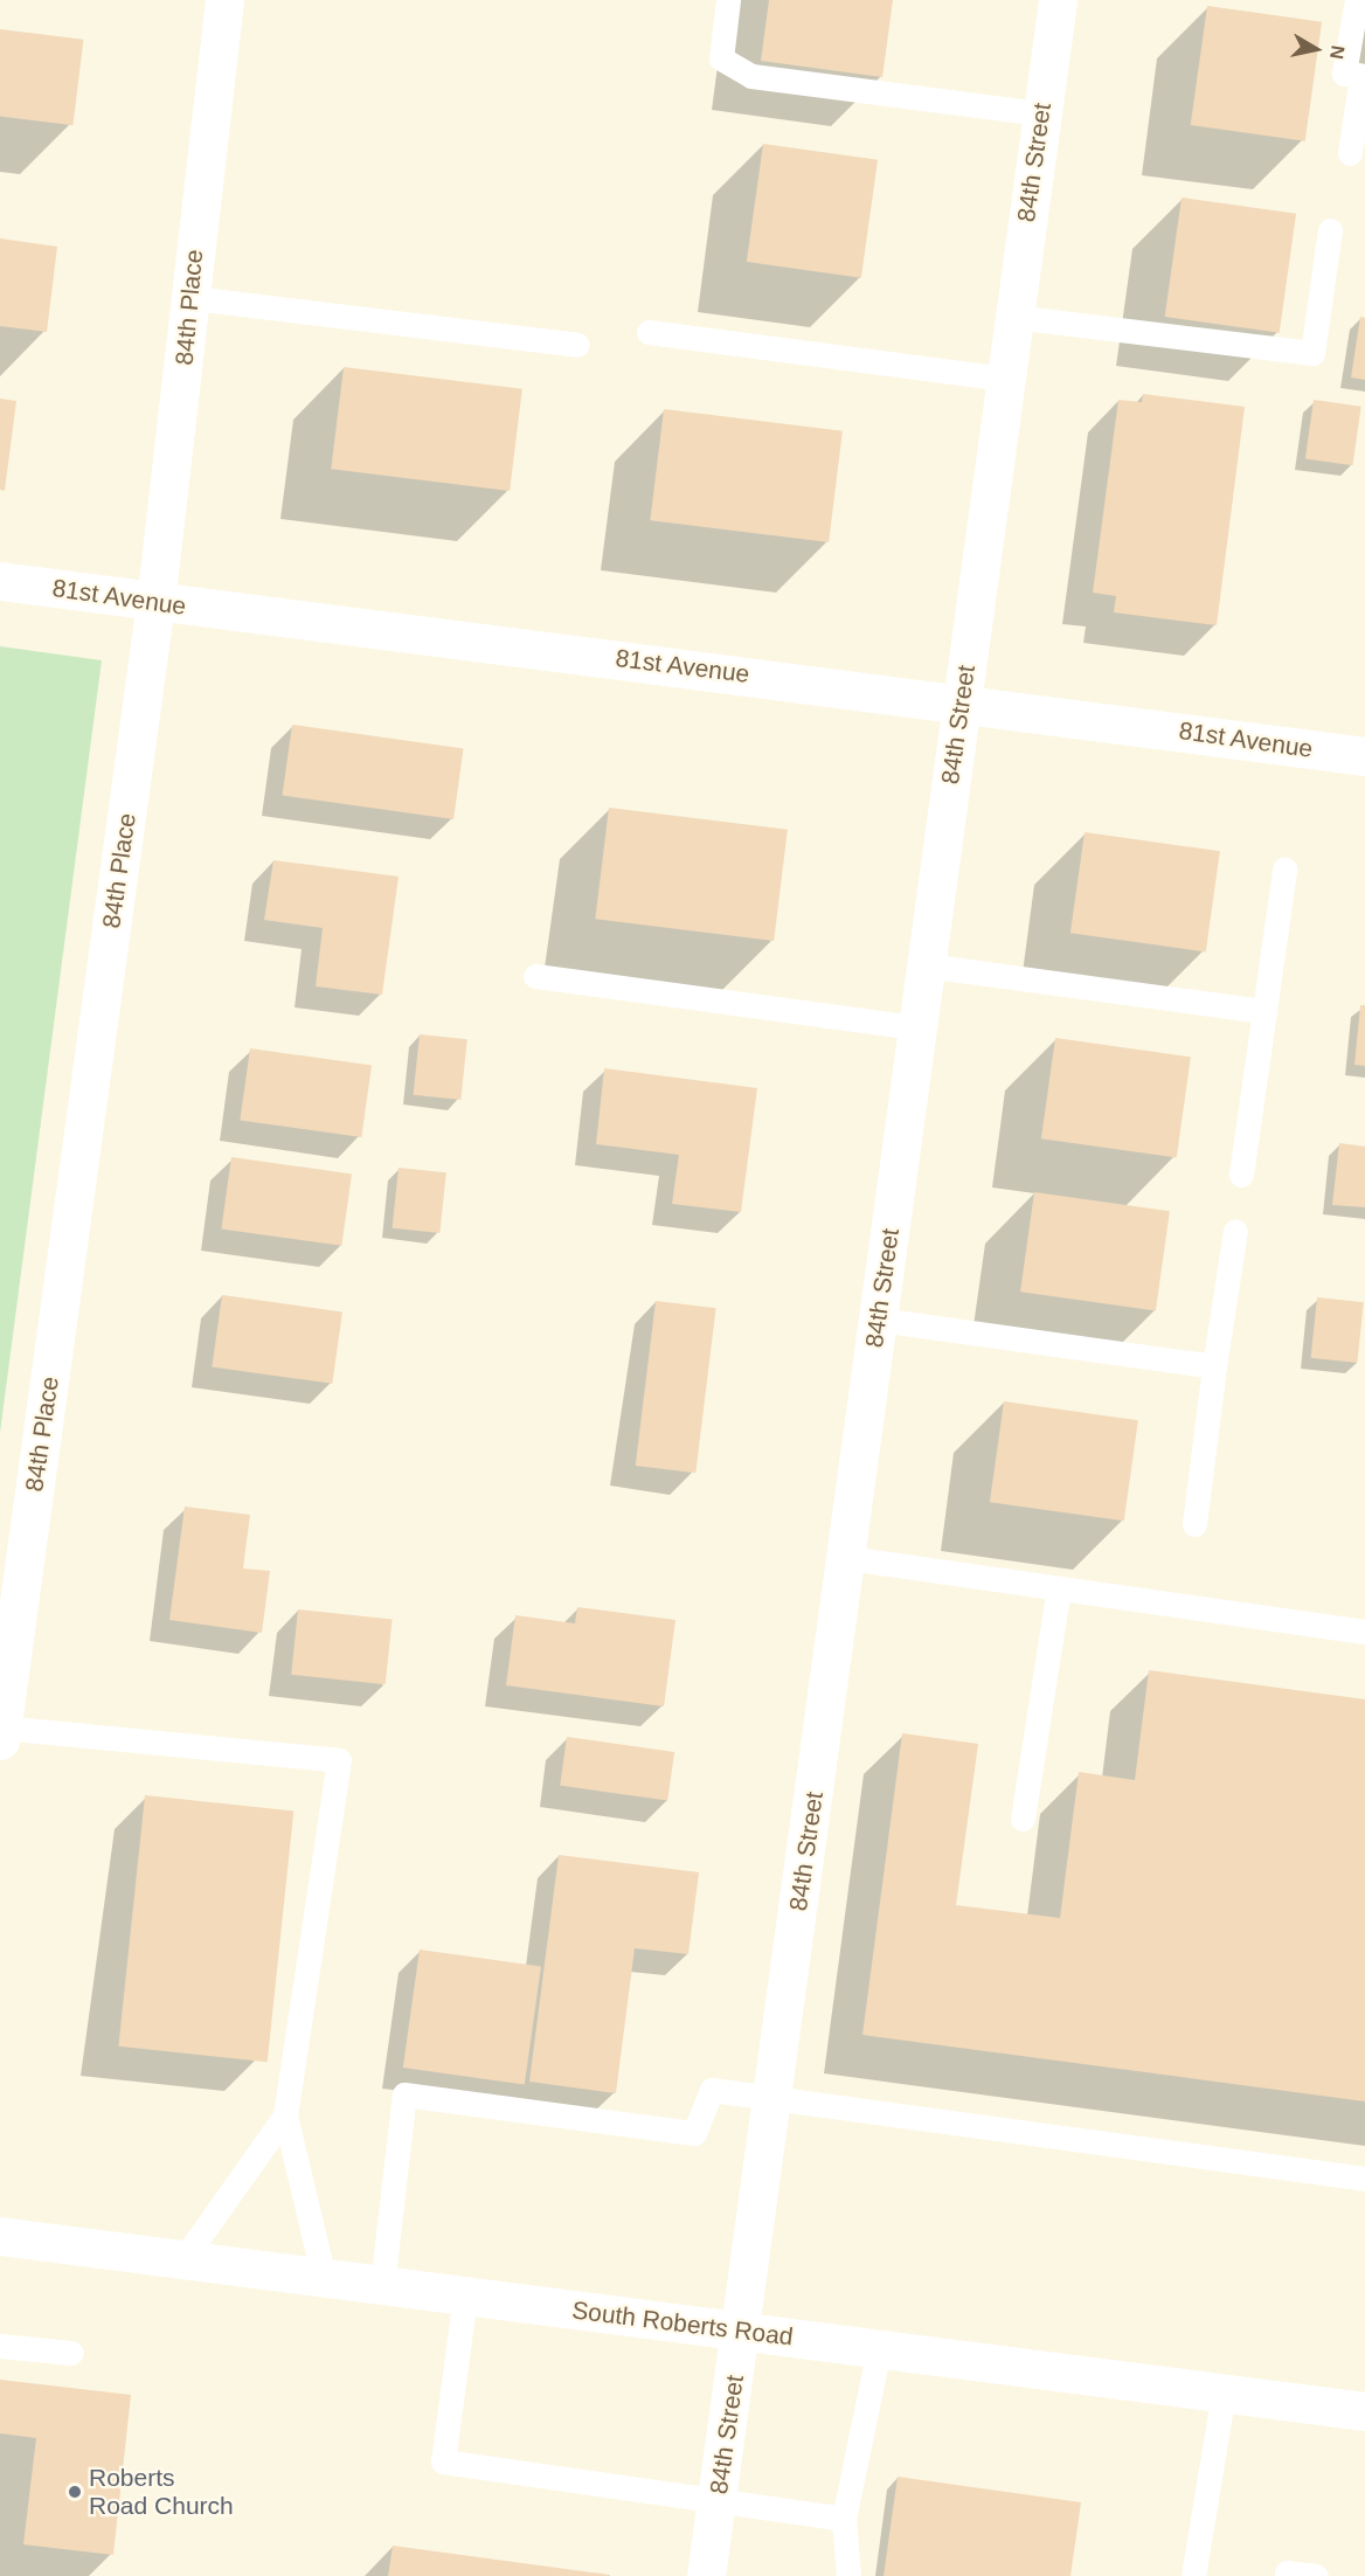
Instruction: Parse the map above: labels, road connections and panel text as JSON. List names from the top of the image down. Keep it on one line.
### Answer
{"streets":{"street":["84th Street","84th Place","81st Avenue","South Roberts Road"]},"crossings":[["84th Street","81st Avenue"],["84th Street","South Roberts Road"],["84th Place","81st Avenue"]],"places":["Roberts Road Church"],"north":"right"}
